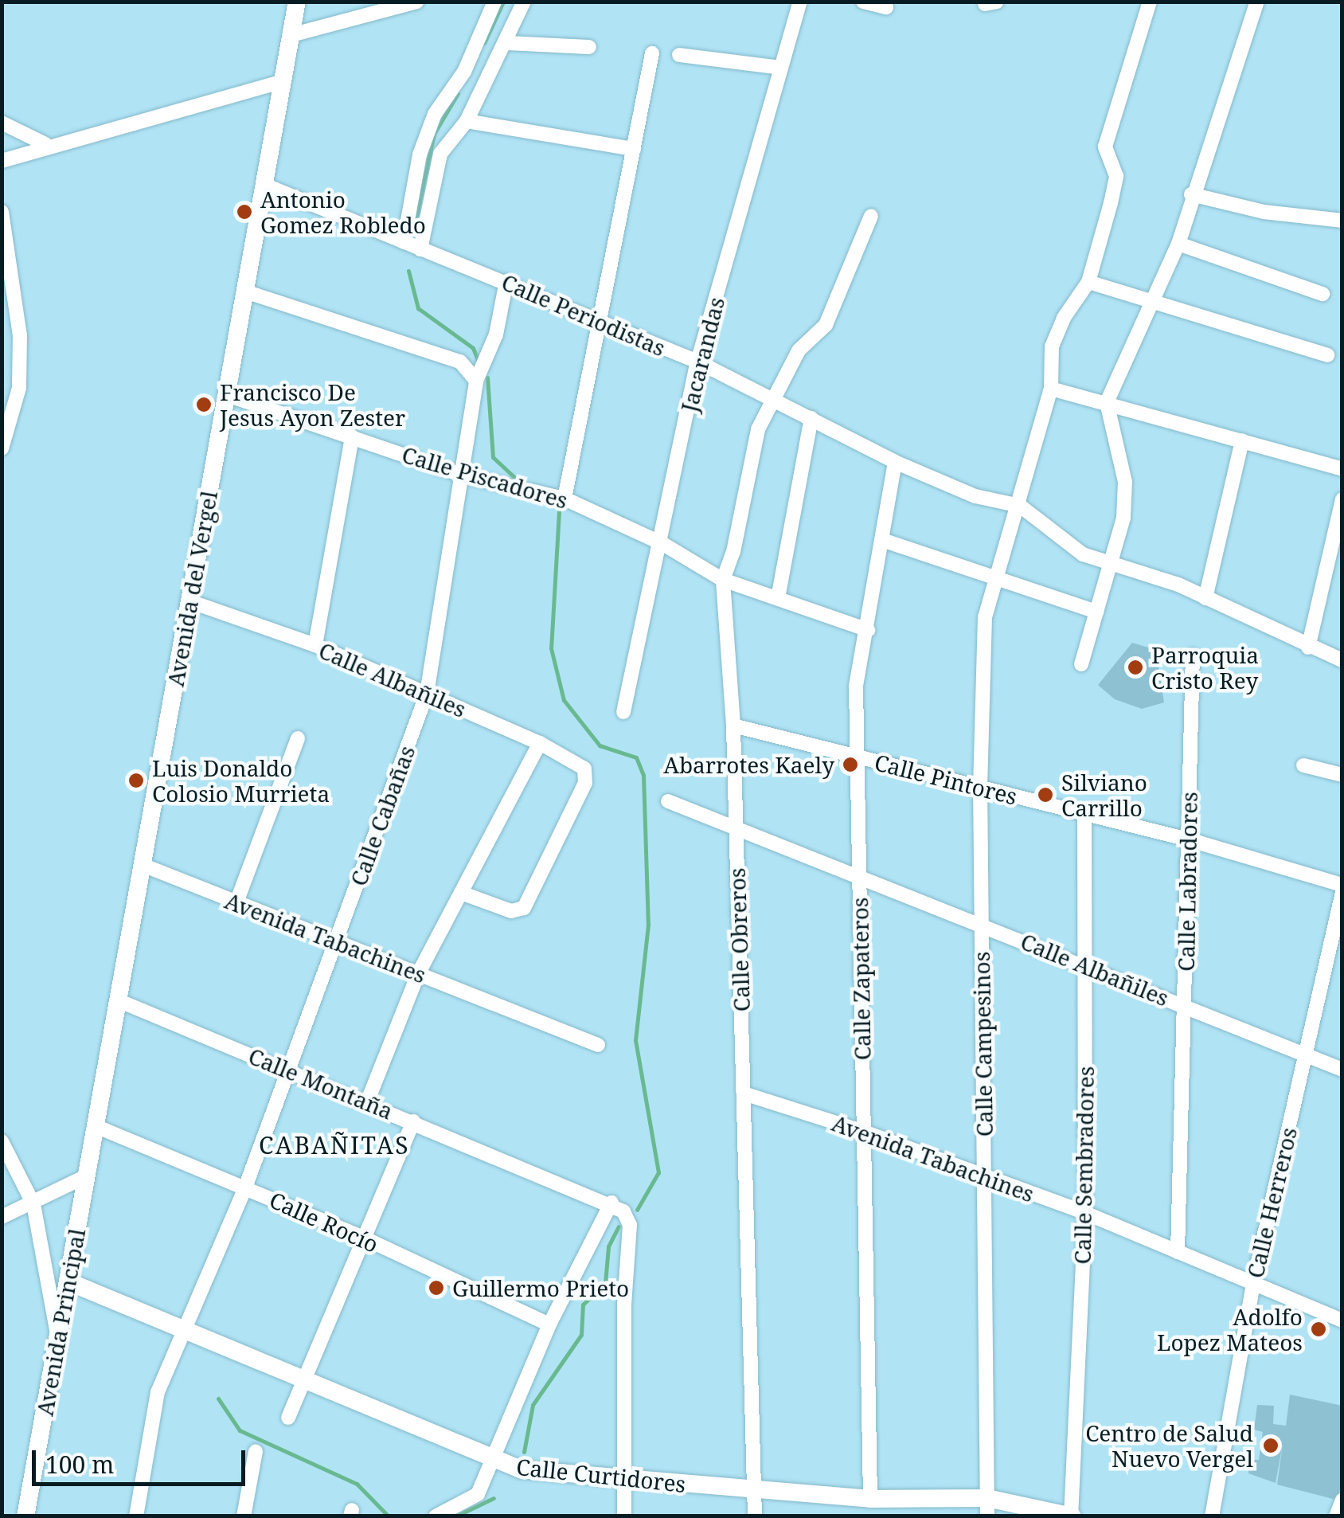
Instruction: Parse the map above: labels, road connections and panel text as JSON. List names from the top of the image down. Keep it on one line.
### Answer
{"streets":{"street":["Calle Periodistas","Jacarandas","Calle Piscadores","Avenida del Vergel","Calle Albañiles","Calle Pintores","Calle Cabañas","Calle Labradores","Avenida Tabachines","Calle Obreros","Calle Zapateros","Calle Campesinos","Calle Montaña","Calle Sembradores","Calle Herreros","Calle Rocío","Avenida Principal","Calle Curtidores"]},"crossings":[["Calle Periodistas","Jacarandas"],["Calle Periodistas","Avenida del Vergel"],["Calle Periodistas","Calle Cabañas"],["Calle Periodistas","Calle Obreros"],["Calle Periodistas","Calle Zapateros"],["Calle Periodistas","Calle Campesinos"],["Jacarandas","Calle Piscadores"],["Calle Piscadores","Avenida del Vergel"],["Calle Piscadores","Calle Cabañas"],["Calle Piscadores","Calle Obreros"],["Calle Piscadores","Calle Zapateros"],["Avenida del Vergel","Calle Albañiles"],["Avenida del Vergel","Avenida Tabachines"],["Avenida del Vergel","Calle Montaña"],["Avenida del Vergel","Calle Rocío"],["Avenida del Vergel","Avenida Principal"],["Calle Albañiles","Calle Cabañas"],["Calle Albañiles","Calle Labradores"],["Calle Albañiles","Calle Obreros"],["Calle Albañiles","Calle Zapateros"],["Calle Albañiles","Calle Campesinos"],["Calle Albañiles","Calle Sembradores"],["Calle Albañiles","Calle Herreros"],["Calle Pintores","Calle Labradores"],["Calle Pintores","Calle Obreros"],["Calle Pintores","Calle Zapateros"],["Calle Pintores","Calle Campesinos"],["Calle Pintores","Calle Sembradores"],["Calle Cabañas","Avenida Tabachines"],["Calle Cabañas","Calle Montaña"],["Calle Cabañas","Calle Rocío"],["Calle Cabañas","Calle Curtidores"],["Calle Labradores","Avenida Tabachines"],["Avenida Tabachines","Calle Obreros"],["Avenida Tabachines","Calle Zapateros"],["Avenida Tabachines","Calle Campesinos"],["Avenida Tabachines","Calle Sembradores"],["Avenida Tabachines","Calle Herreros"],["Calle Obreros","Calle Curtidores"],["Calle Zapateros","Calle Curtidores"],["Calle Campesinos","Calle Curtidores"],["Calle Sembradores","Calle Curtidores"],["Avenida Principal","Calle Curtidores"]],"districts":["CABAÑITAS"],"places":["Antonio Gomez Robledo","Francisco De Jesus Ayon Zester","Parroquia Cristo Rey","Abarrotes Kaely","Luis Donaldo Colosio Murrieta","Silviano Carrillo","Guillermo Prieto","Adolfo Lopez Mateos","Centro de Salud Nuevo Vergel"],"scale_bar":"100 m"}
